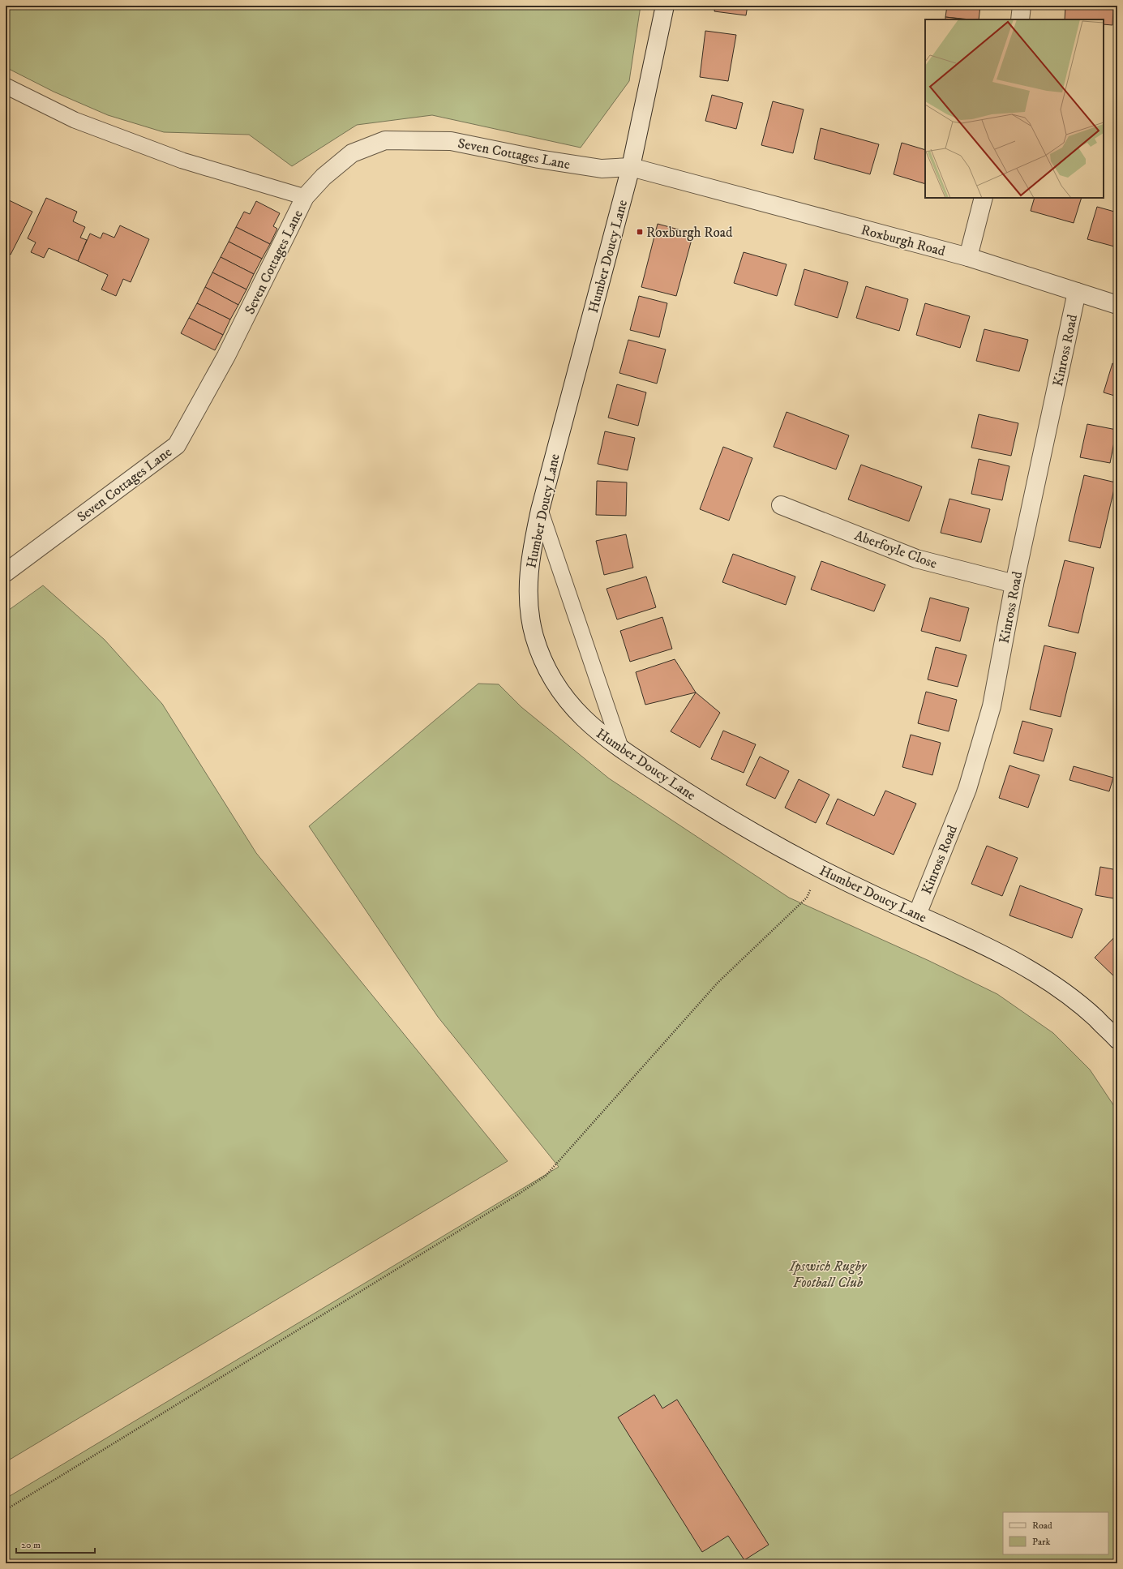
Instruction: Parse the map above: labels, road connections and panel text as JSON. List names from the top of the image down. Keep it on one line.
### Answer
{"streets":{"street":["Seven Cottages Lane","Roxburgh Road","Humber Doucy Lane","Kinross Road","Aberfoyle Close"]},"crossings":[["Seven Cottages Lane","Roxburgh Road"],["Seven Cottages Lane","Humber Doucy Lane"],["Roxburgh Road","Humber Doucy Lane"],["Roxburgh Road","Kinross Road"],["Humber Doucy Lane","Kinross Road"],["Kinross Road","Aberfoyle Close"]],"parks":["Ipswich Rugby Football Club"],"places":{"transit":["Roxburgh Road"]},"legend":["Road","Park"],"scale_bar":"20 m"}
